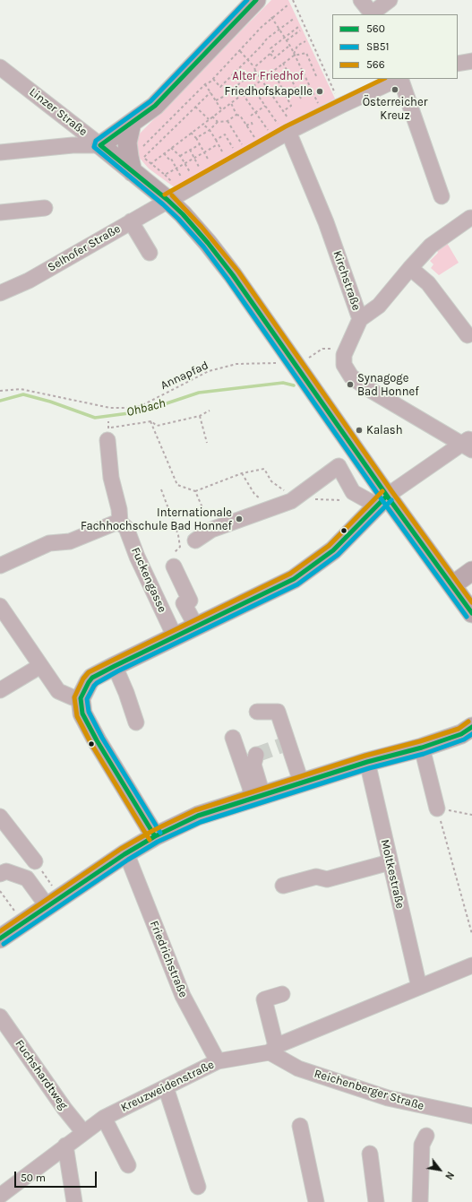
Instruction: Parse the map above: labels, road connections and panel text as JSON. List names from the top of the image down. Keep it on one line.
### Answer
{"streets":{"main road":["Linzer Straße"],"street":["Selhofer Straße","Kirchstraße","Fuckengasse","Moltkestraße","Friedrichstraße","Fuchshardtweg","Kreuzweidenstraße","Reichenberger Straße"],"path":["Annapfad"]},"crossings":[["Linzer Straße","Selhofer Straße"],["Linzer Straße","Annapfad"],["Selhofer Straße","Kirchstraße"],["Kirchstraße","Annapfad"],["Moltkestraße","Kreuzweidenstraße"],["Friedrichstraße","Kreuzweidenstraße"],["Fuchshardtweg","Kreuzweidenstraße"],["Kreuzweidenstraße","Reichenberger Straße"]],"water":["Ohbach"],"parks":["Alter Friedhof"],"places":["Österreicher Kreuz","Friedhofskapelle","Synagoge Bad Honnef","Kalash","Internationale Fachhochschule Bad Honnef"],"lines":["transit line 560","transit line SB51","transit line 566"],"legend":["560","SB51","566"],"scale_bar":"50 m","north":"bottom right"}
